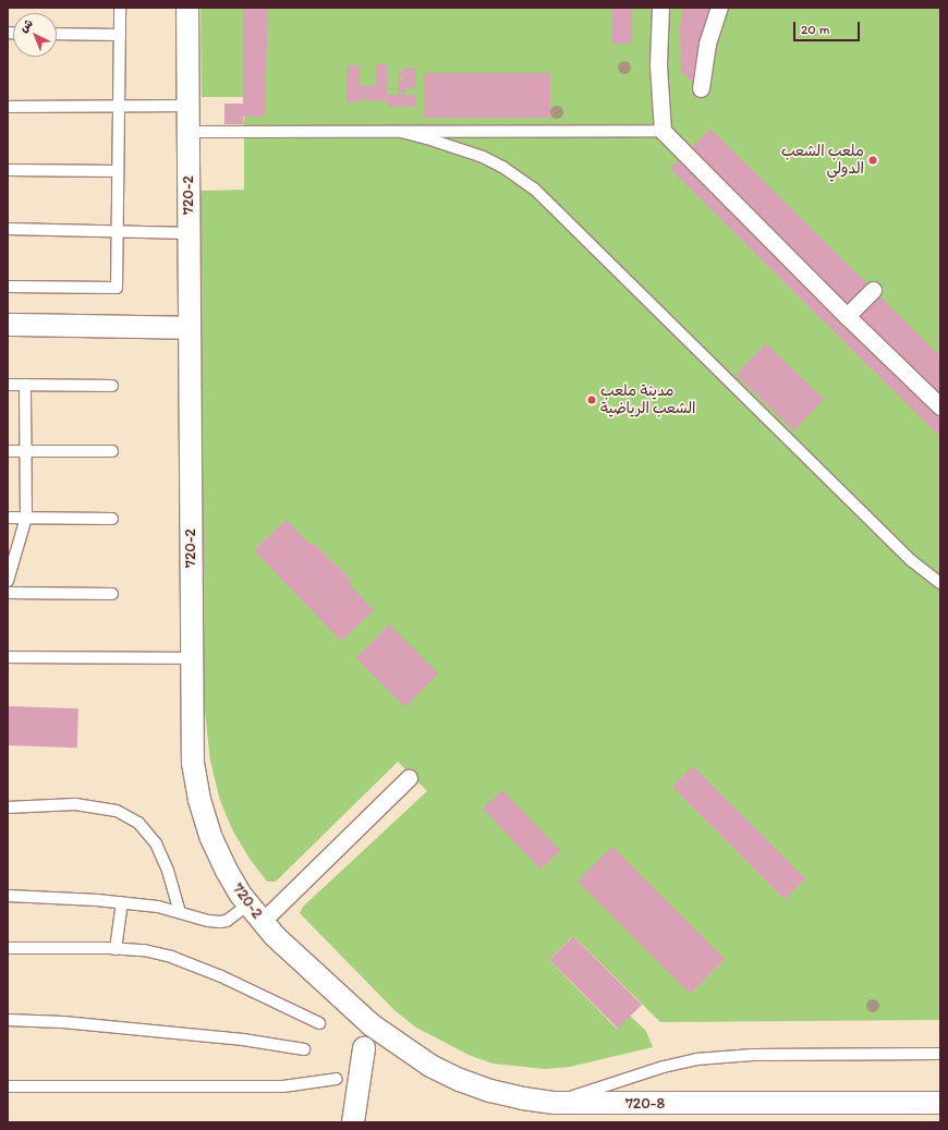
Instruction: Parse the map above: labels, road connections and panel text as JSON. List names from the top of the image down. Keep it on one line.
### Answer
{"streets":{"street":["720-2","720-8"]},"crossings":[["720-2","720-8"]],"places":["ملعب الشعب الدولي","مدينة ملعب الشعب الرياضية"],"scale_bar":"20 m","north":"top left"}
